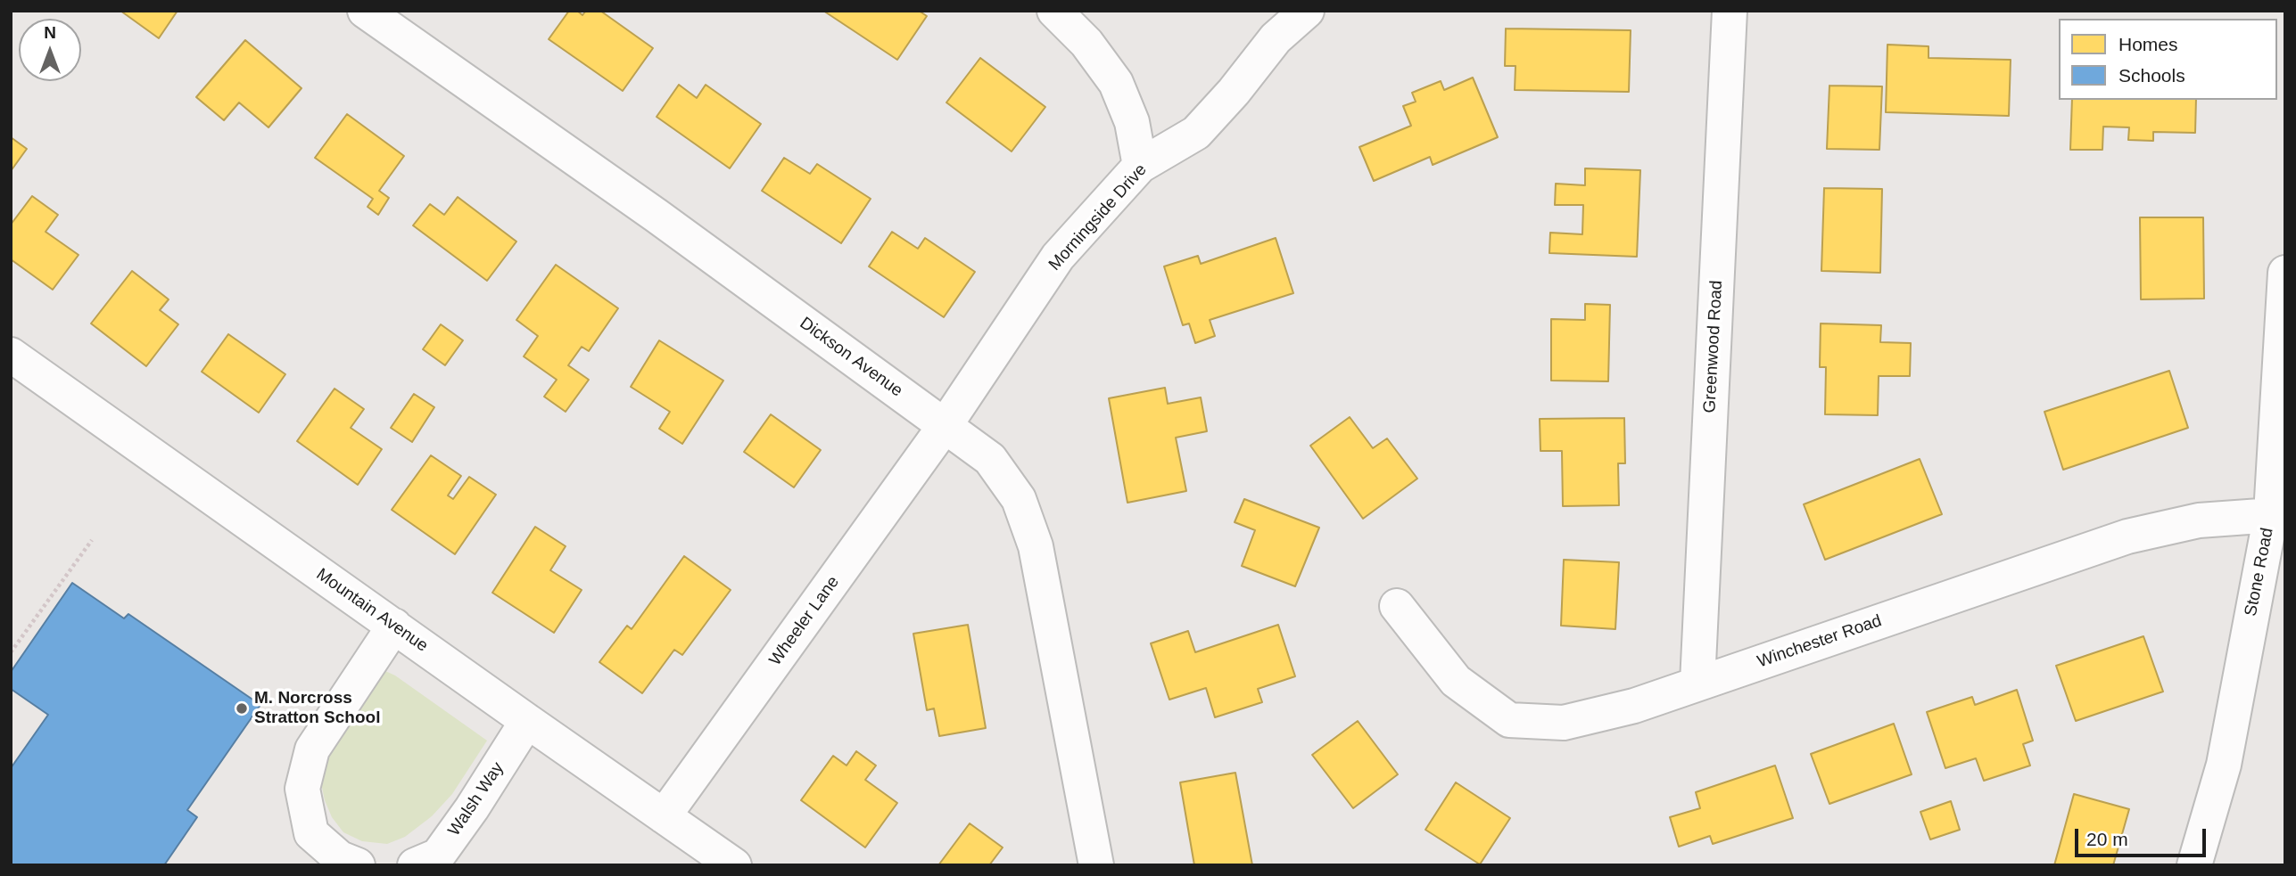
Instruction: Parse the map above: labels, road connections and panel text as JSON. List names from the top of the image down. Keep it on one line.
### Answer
{"streets":{"street":["Morningside Drive","Greenwood Road","Dickson Avenue","Stone Road","Mountain Avenue","Wheeler Lane","Winchester Road","Walsh Way"]},"crossings":[["Morningside Drive","Dickson Avenue"],["Morningside Drive","Wheeler Lane"],["Greenwood Road","Winchester Road"],["Dickson Avenue","Wheeler Lane"],["Stone Road","Winchester Road"],["Mountain Avenue","Wheeler Lane"],["Mountain Avenue","Walsh Way"]],"places":["M. Norcross Stratton School"],"legend":["Homes","Schools"],"scale_bar":"20 m","north":"top"}
